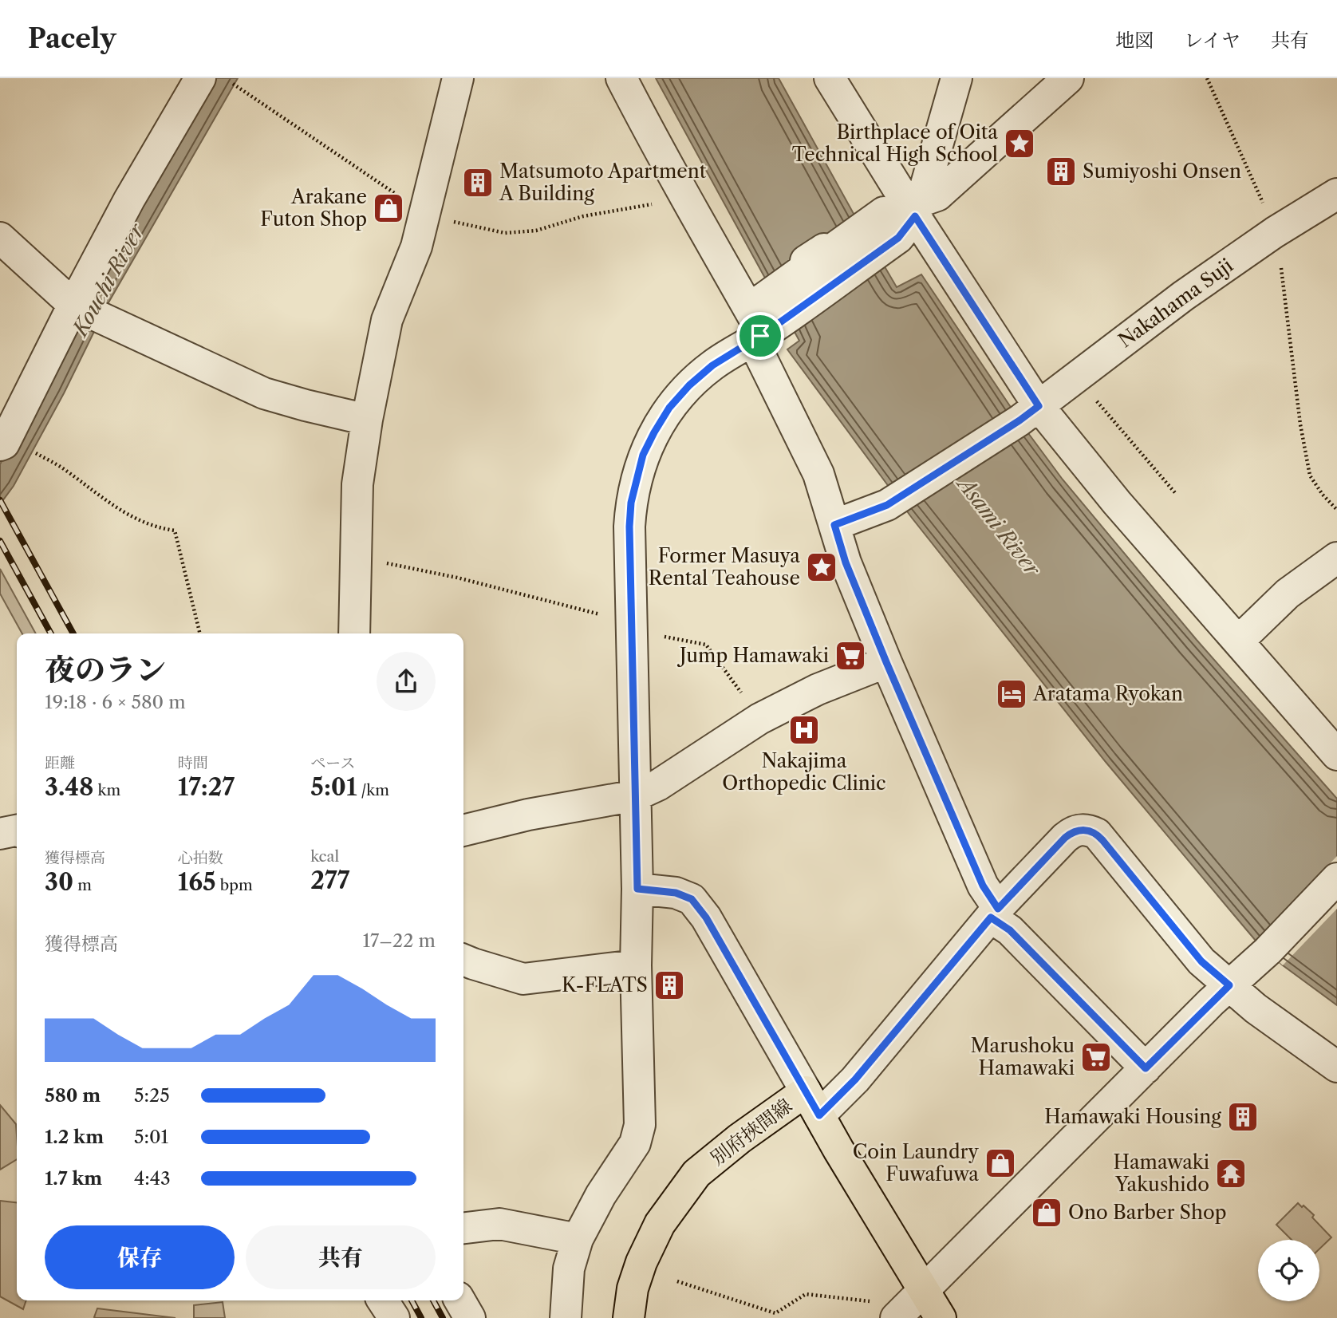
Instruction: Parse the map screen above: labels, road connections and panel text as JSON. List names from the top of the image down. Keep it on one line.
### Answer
{"streets":{"main road":["別府挾間線"],"street":["Nakahama Suji"]},"water":["Kouchi River","Asami River"],"places":{"place":["Birthplace of Oita Technical High School","Former Masuya Rental Teahouse"],"building":["Sumiyoshi Onsen","Matsumoto Apartment A Building","K-FLATS","Hamawaki Housing"],"shop":["Arakane Futon Shop","Coin Laundry Fuwafuwa","Ono Barber Shop"],"supermarket":["Jump Hamawaki","Marushoku Hamawaki"],"hotel":["Aratama Ryokan"],"hospital":["Nakajima Orthopedic Clinic"],"temple":["Hamawaki Yakushido"]},"page":{"header":"Pacely","nav":["地図","レイヤ","共有"],"heading":["夜のラン","19:18 · 6 × 580 m"],"stats":[["距離","3.48 km"],["時間","17:27"],["ペース","5:01 /km"],["獲得標高","30 m"],["心拍数","165 bpm"],["kcal","277"]],"chart":["獲得標高","17–22 m"],"list":[{"name":"580 m","note":"5:25"},{"name":"1.2 km","note":"5:01"},{"name":"1.7 km","note":"4:43"}],"buttons":["保存","共有"]}}
